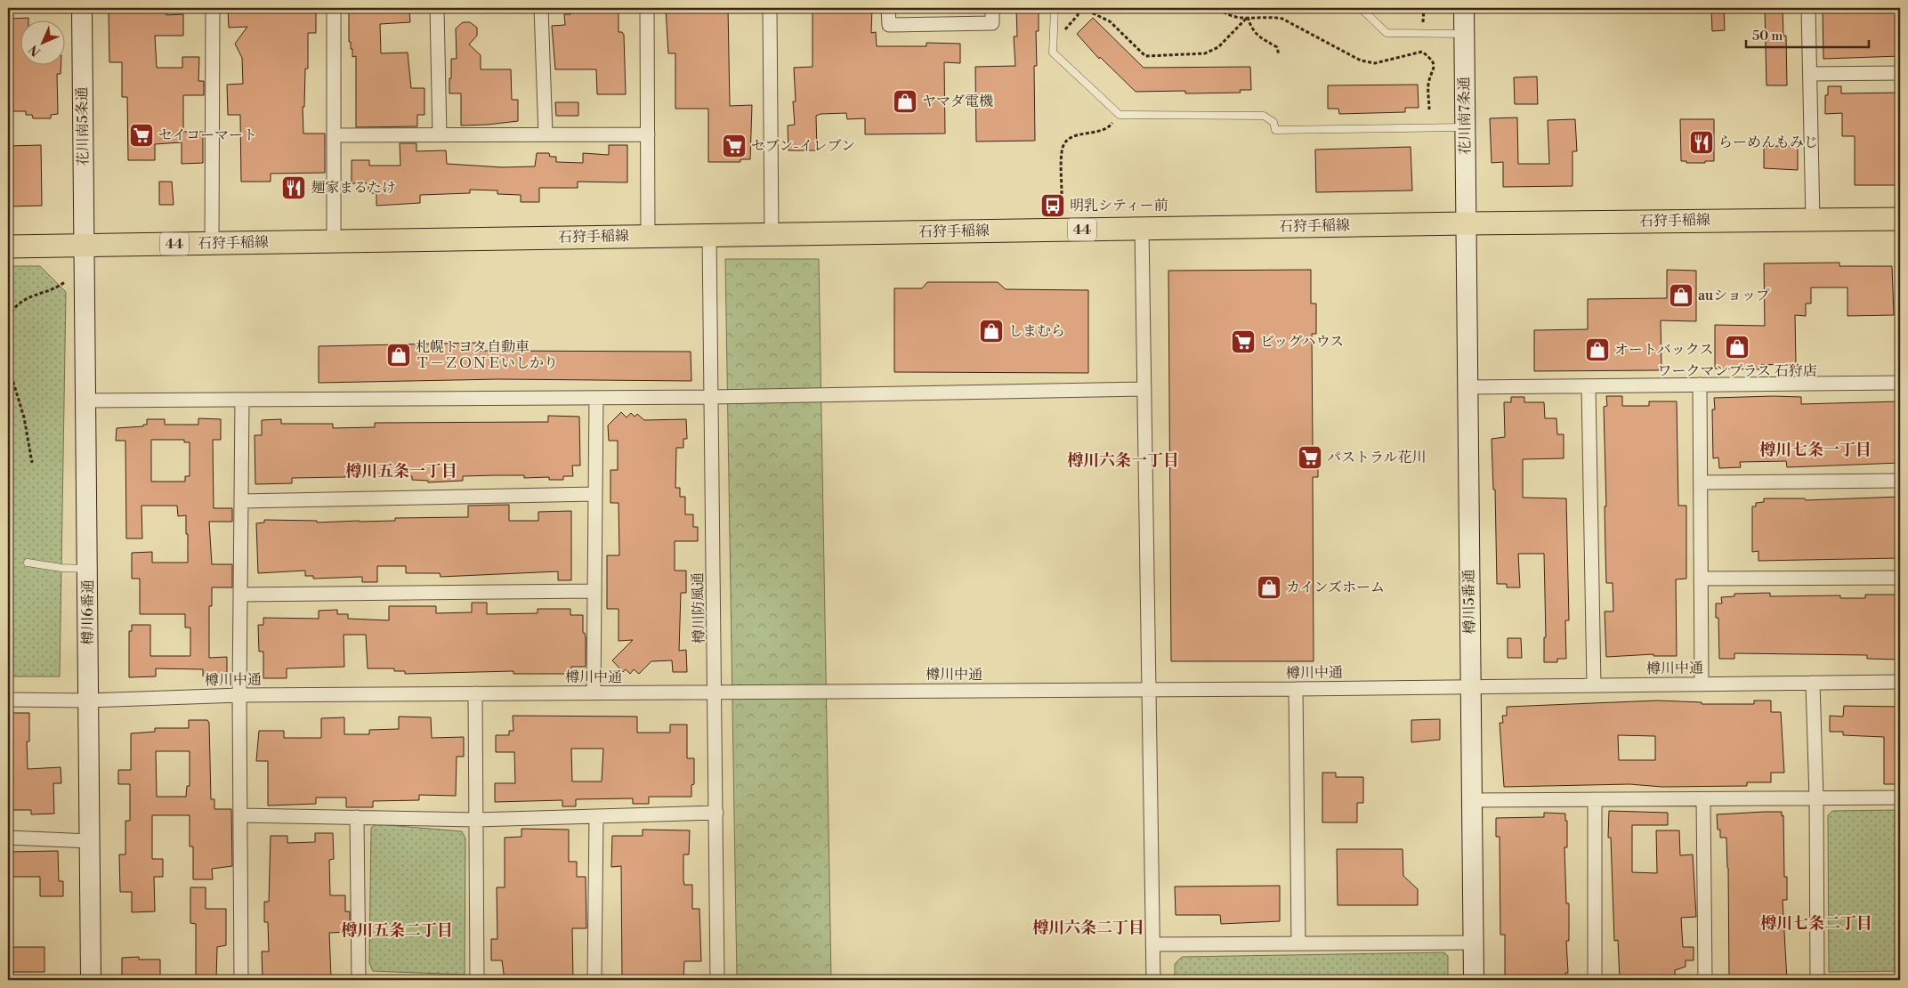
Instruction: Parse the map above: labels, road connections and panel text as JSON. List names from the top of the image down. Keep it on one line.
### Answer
{"streets":{"main road":["石狩手稲線","44"],"street":["花川南7条通","花川南5条通","樽川5番通","樽川防風通","樽川6番通","樽川中通"]},"crossings":[["花川南7条通","石狩手稲線"],["花川南7条通","樽川5番通"],["花川南5条通","石狩手稲線"],["花川南5条通","樽川6番通"],["石狩手稲線","樽川5番通"],["石狩手稲線","樽川防風通"],["石狩手稲線","樽川6番通"],["樽川5番通","樽川中通"],["樽川防風通","樽川中通"],["樽川6番通","樽川中通"]],"districts":["樽川七条一丁目","樽川六条一丁目","樽川五条一丁目","樽川七条二丁目","樽川六条二丁目","樽川五条二丁目"],"places":{"shop":["ヤマダ電機","auショップ","しまむら","ワークマンプラス 石狩店","オートバックス","札幌トヨタ自動車 Ｔ－ＺＯＮＥいしかり","カインズホーム"],"supermarket":["セイコーマート","セブン-イレブン","ビッグハウス","パストラル花川"],"restaurant":["らーめんもみじ","麺家まるたけ"],"bus stop":["明乳シティー前"]},"scale_bar":"50 m","north":"bottom left"}
